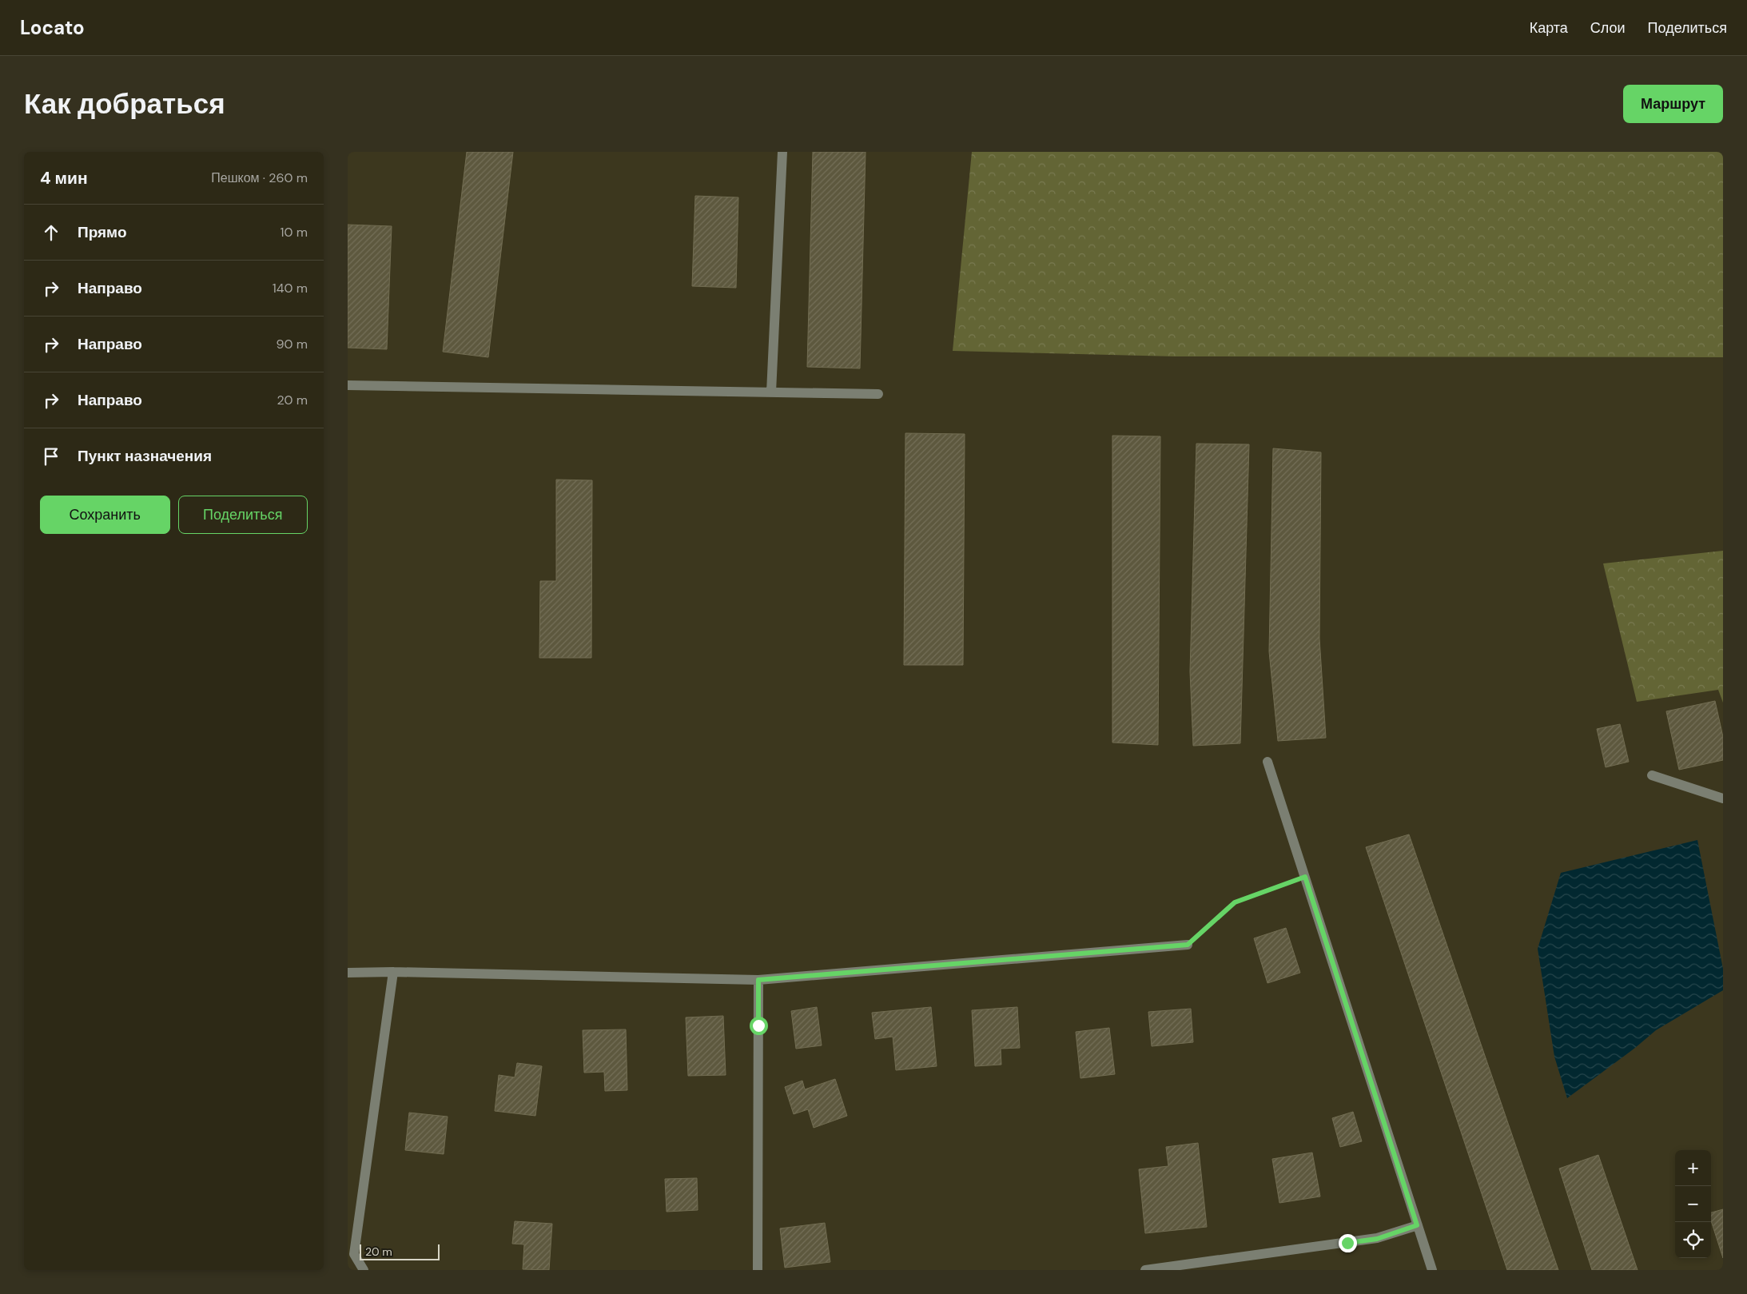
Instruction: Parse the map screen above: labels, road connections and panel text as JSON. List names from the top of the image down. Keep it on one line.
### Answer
{"scale_bar":"20 m","page":{"header":"Locato","nav":["Карта","Слои","Поделиться"],"buttons":["Маршрут",["Сохранить","Поделиться"]],"title":"Как добраться","heading":["4 мин","Пешком · 260 m"],"list":[["Прямо","10 m"],["Направо","140 m"],["Направо","90 m"],["Направо","20 m"],"Пункт назначения"],"map_buttons":["+","−"],"scale":"20 m"}}
